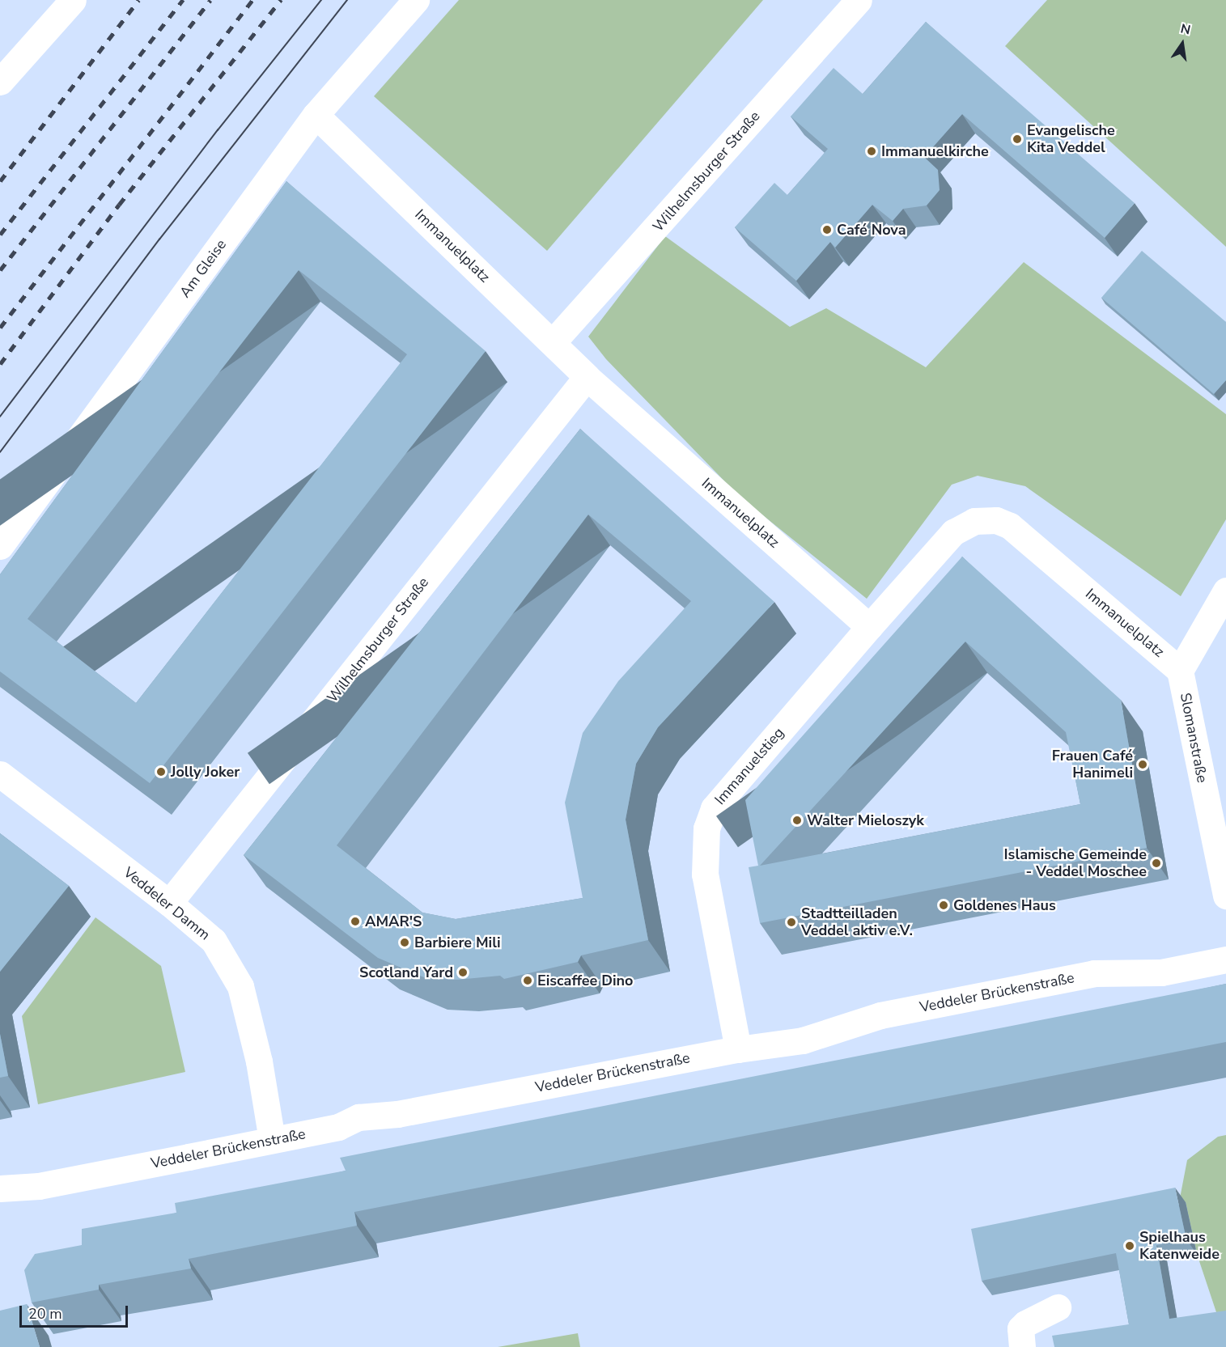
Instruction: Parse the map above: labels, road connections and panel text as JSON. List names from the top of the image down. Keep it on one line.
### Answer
{"streets":{"street":["Wilhelmsburger Straße","Immanuelplatz","Am Gleise","Slomanstraße","Immanuelstieg","Veddeler Damm","Veddeler Brückenstraße"]},"crossings":[["Wilhelmsburger Straße","Immanuelplatz"],["Wilhelmsburger Straße","Veddeler Damm"],["Immanuelplatz","Am Gleise"],["Immanuelplatz","Slomanstraße"],["Immanuelplatz","Immanuelstieg"],["Immanuelstieg","Veddeler Brückenstraße"],["Veddeler Damm","Veddeler Brückenstraße"]],"places":["Evangelische Kita Veddel","Immanuelkirche","Café Nova","Frauen Café Hanimeli","Jolly Joker","Walter Mieloszyk","Islamische Gemeinde - Veddel Moschee","Goldenes Haus","AMAR'S","Stadtteilladen Veddel aktiv e.V.","Barbiere Mili","Scotland Yard","Eiscaffee Dino","Spielhaus Katenweide"],"scale_bar":"20 m","north":"top"}
